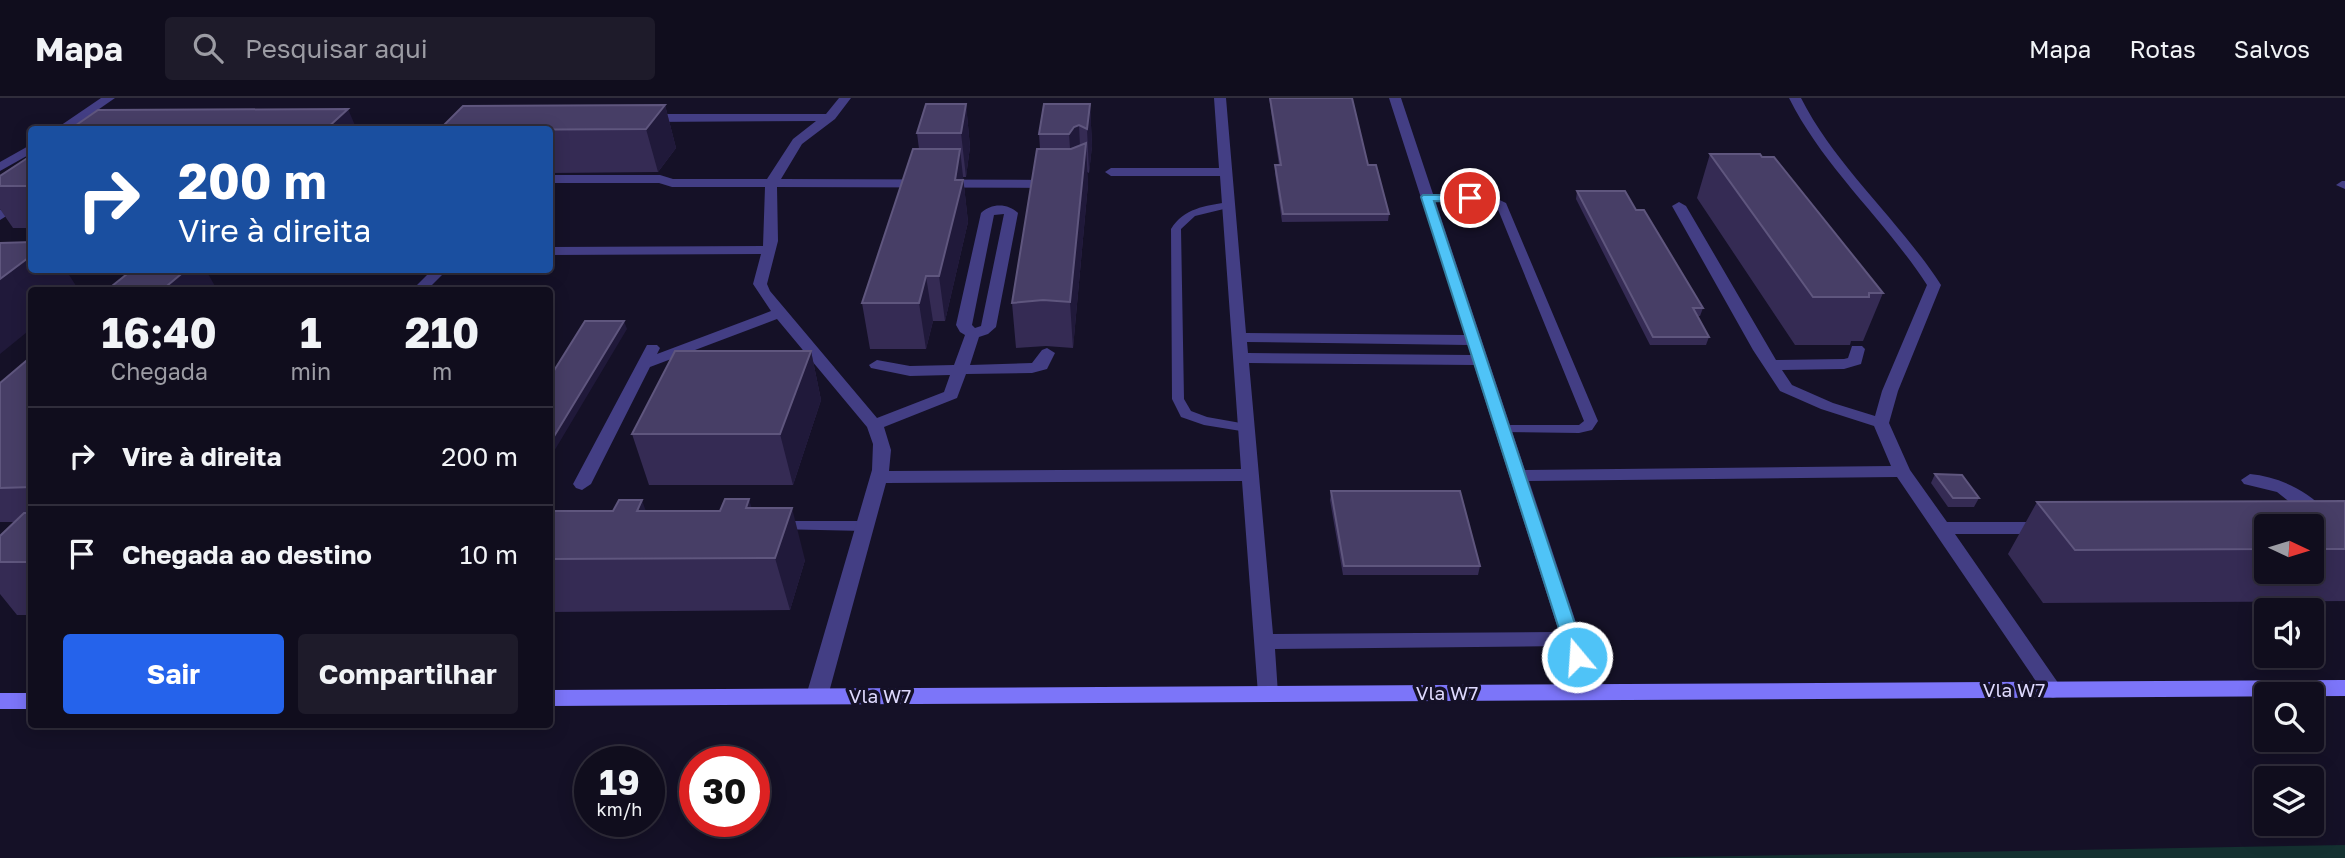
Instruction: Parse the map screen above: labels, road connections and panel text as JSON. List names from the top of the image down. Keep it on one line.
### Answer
{"streets":{"main road":["Vla W7"]},"north":"right","page":{"header":"Mapa","search":"Pesquisar aqui","nav":["Mapa","Rotas","Salvos"],"turn":["200 m","Vire à direita"],"eta":["16:40","Chegada","1","min","210","m"],"list":[{"name":"Vire à direita","value":"200 m"},{"name":"Chegada ao destino","value":"10 m"}],"buttons":["Sair","Compartilhar"],"speed":"19 km/h","limit":"30"}}
